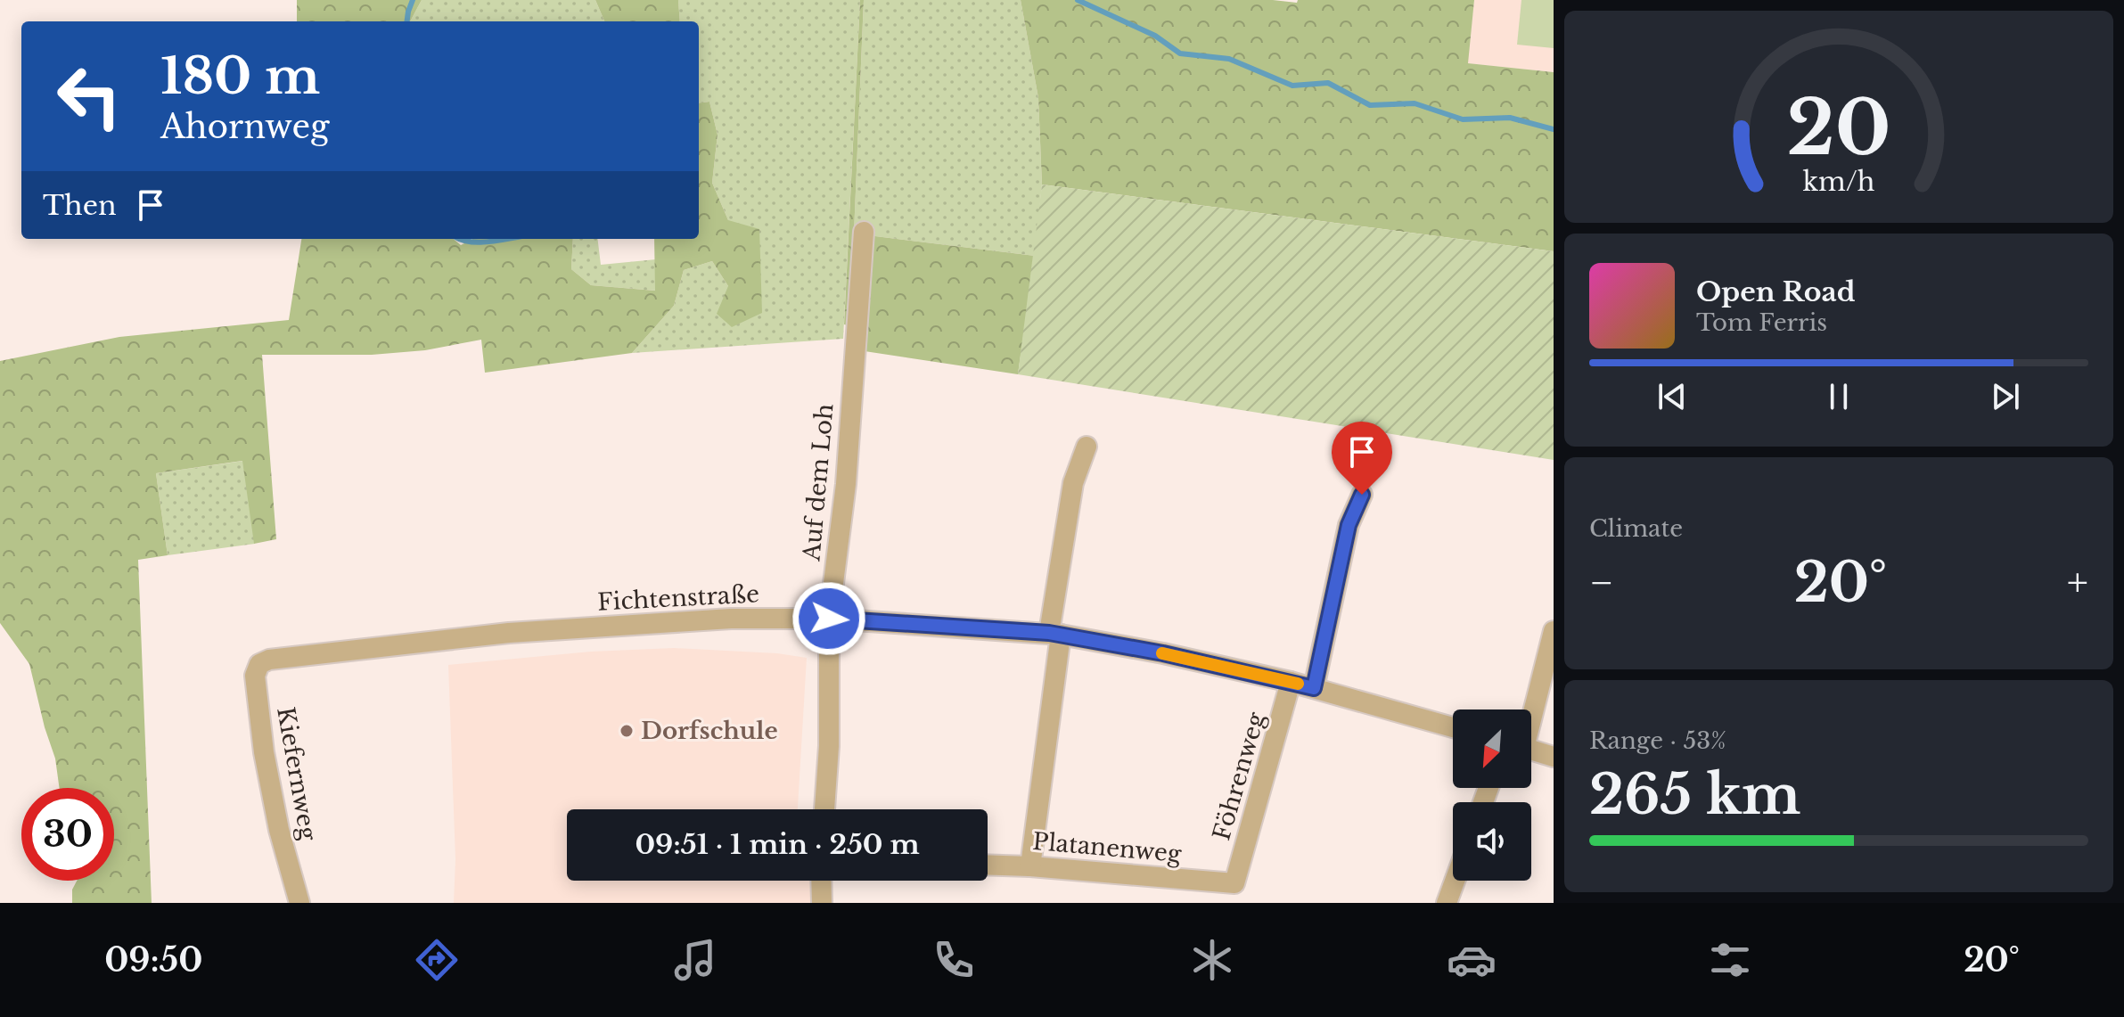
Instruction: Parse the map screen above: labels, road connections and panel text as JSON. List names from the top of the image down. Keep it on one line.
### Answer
{"streets":{"street":["Auf dem Loh","Fichtenstraße","Kiefernweg","Föhrenweg","Platanenweg"]},"crossings":[["Auf dem Loh","Fichtenstraße"],["Fichtenstraße","Kiefernweg"],["Fichtenstraße","Föhrenweg"],["Föhrenweg","Platanenweg"]],"places":["Dorfschule"],"north":"bottom left","page":{"turn":["180 m","Ahornweg"],"then":"Then","song":["Open Road","Tom Ferris"],"tile":["Climate",["Range · 53%","265 km"]],"heat":["−","20°","+"],"limit":"30","trip":"09:51 · 1 min · 250 m","tabs":["09:50","20°"],"gauge":["20","km/h"]}}
